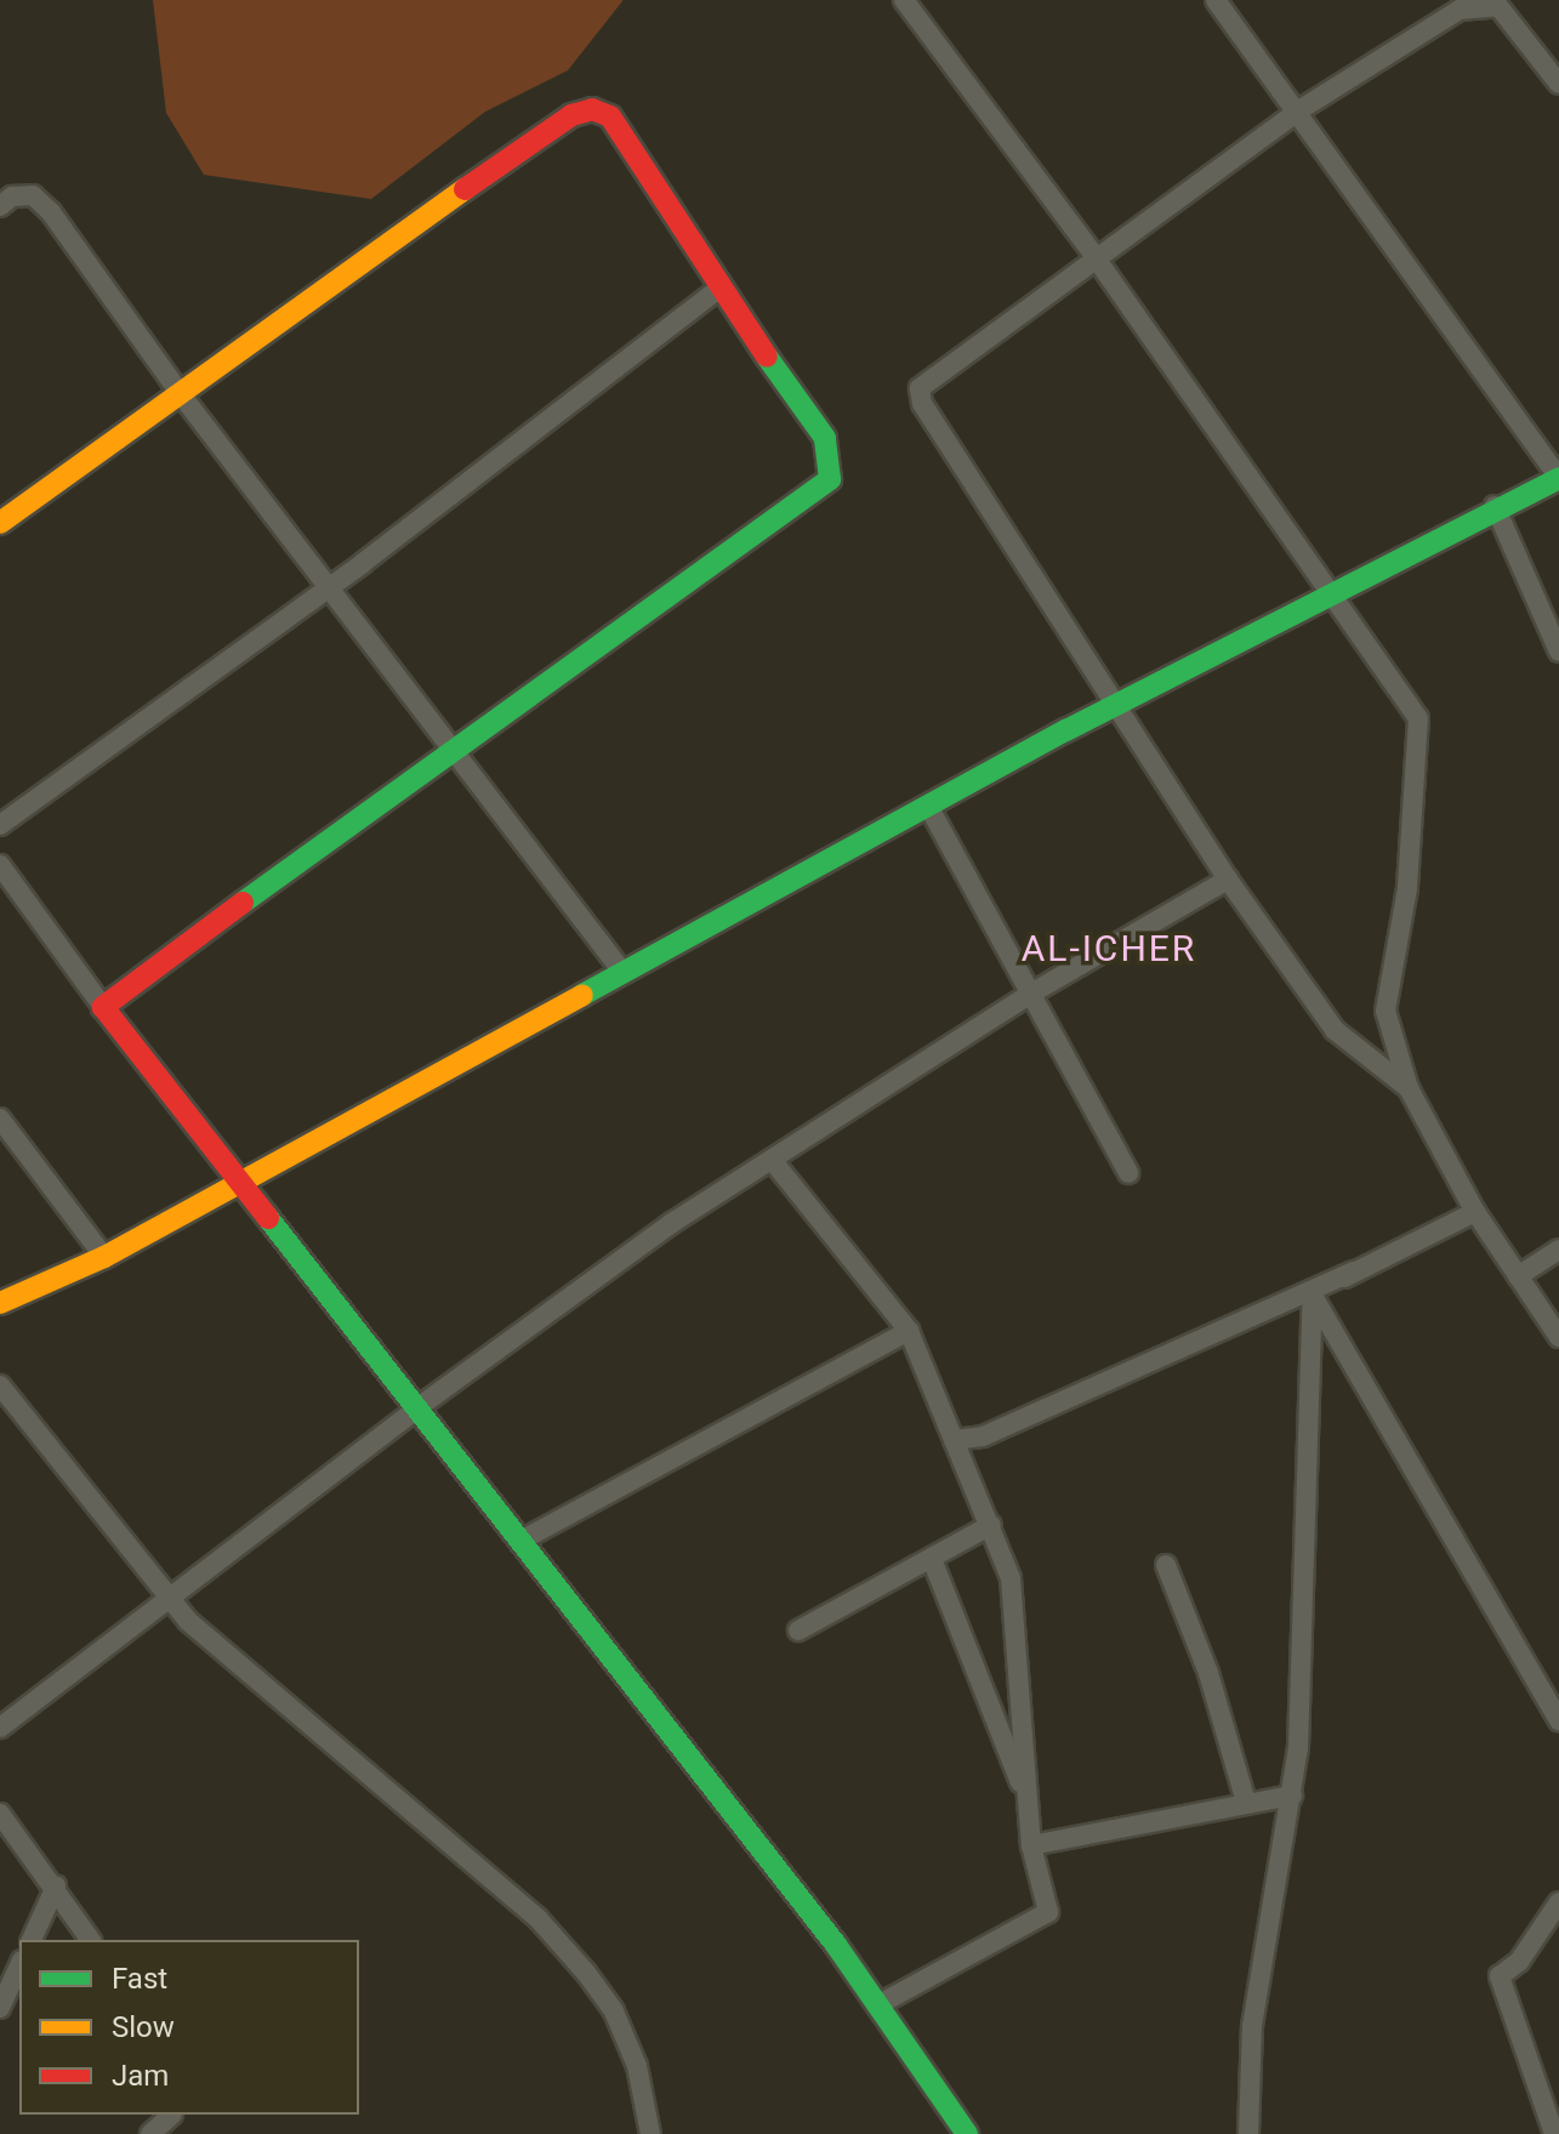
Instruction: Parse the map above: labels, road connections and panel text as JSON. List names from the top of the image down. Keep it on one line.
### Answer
{"districts":["AL-ICHER"],"legend":["Fast","Slow","Jam"]}
